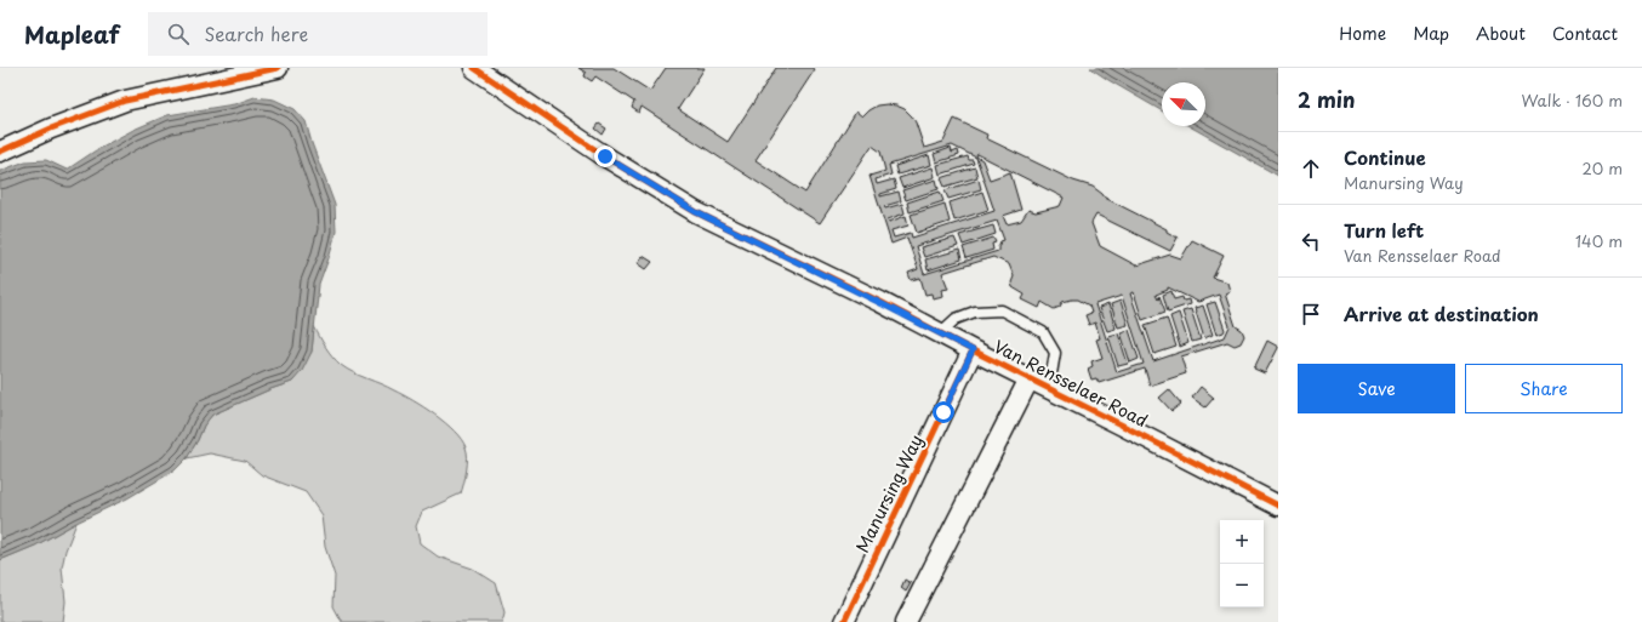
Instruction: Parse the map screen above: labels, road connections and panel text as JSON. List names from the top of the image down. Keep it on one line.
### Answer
{"streets":{"street":["Van Rensselaer Road","Manursing Way"]},"crossings":[["Van Rensselaer Road","Manursing Way"]],"north":"top left","page":{"header":"Mapleaf","search":"Search here","nav":["Home","Map","About","Contact"],"heading":["2 min","Walk · 160 m"],"list":[["Continue","Manursing Way","20 m"],["Turn left","Van Rensselaer Road","140 m"],"Arrive at destination"],"buttons":["Save","Share"],"map_buttons":["+","−"]}}
